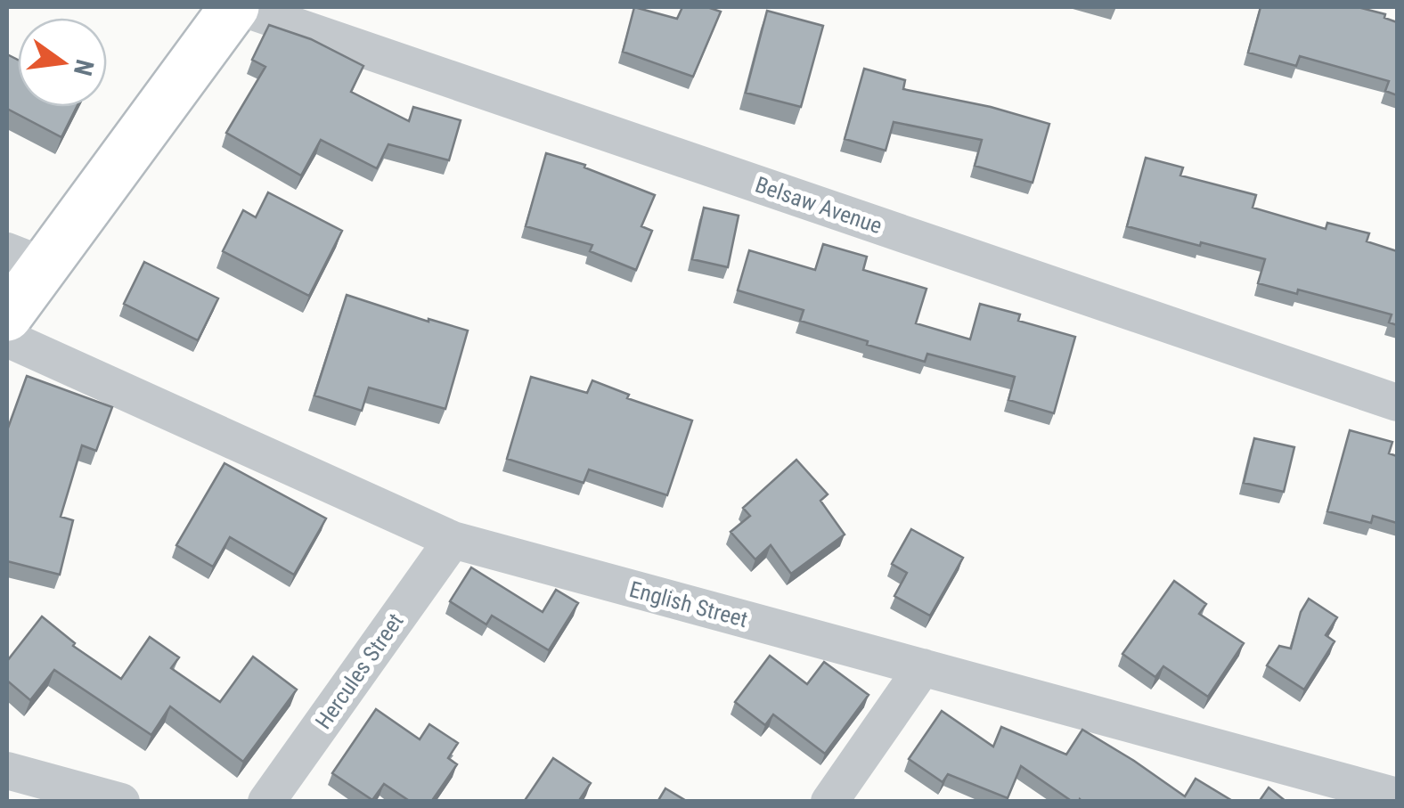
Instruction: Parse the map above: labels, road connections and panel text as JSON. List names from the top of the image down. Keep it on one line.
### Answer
{"streets":{"street":["Belsaw Avenue","English Street","Hercules Street"]},"crossings":[["English Street","Hercules Street"]],"north":"right"}
